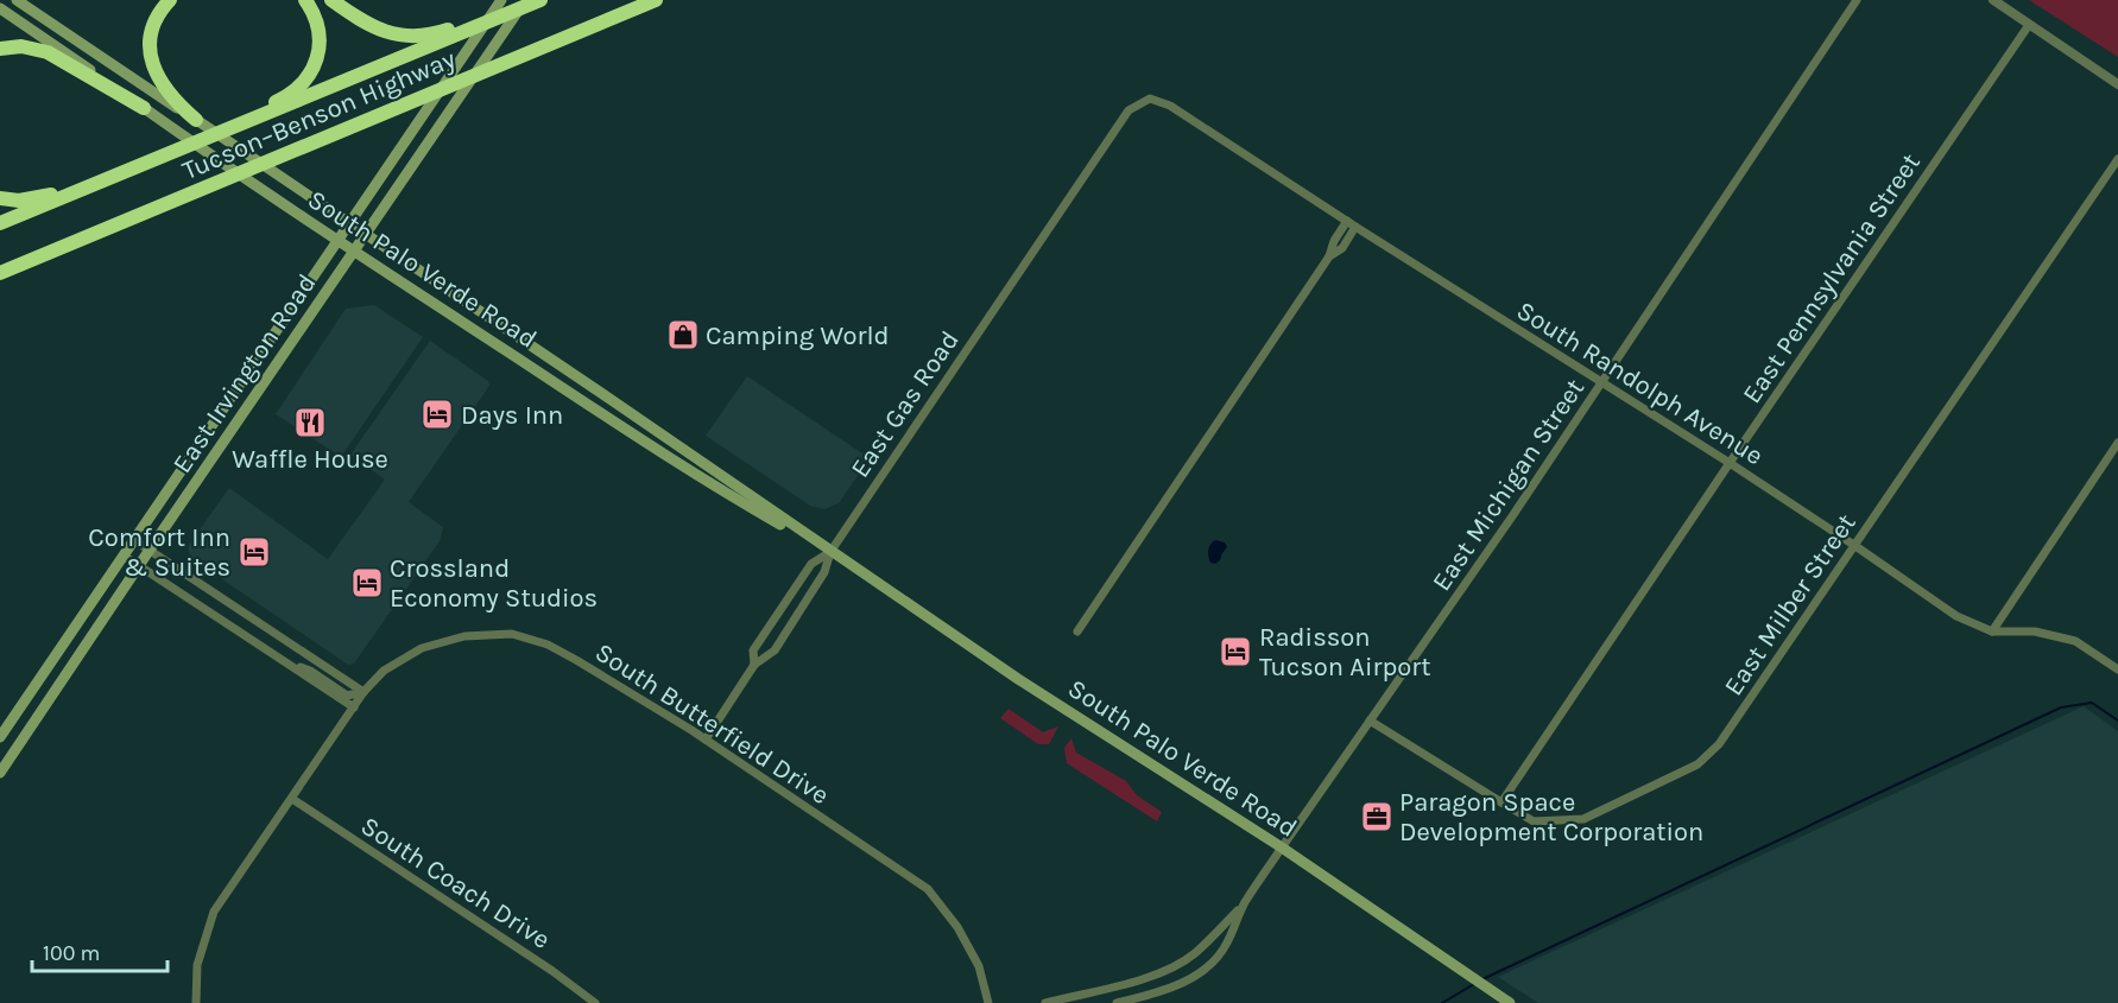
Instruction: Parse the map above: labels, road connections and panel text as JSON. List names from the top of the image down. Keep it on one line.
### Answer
{"streets":{"highway":["Tucson–Benson Highway"],"main road":["South Palo Verde Road","East Irvington Road"],"street":["East Pennsylvania Street","South Randolph Avenue","East Gas Road","East Michigan Street","East Milber Street","South Butterfield Drive","South Coach Drive"]},"crossings":[["South Palo Verde Road","East Irvington Road"],["South Palo Verde Road","East Gas Road"],["South Palo Verde Road","East Michigan Street"],["East Pennsylvania Street","South Randolph Avenue"],["East Pennsylvania Street","East Milber Street"],["South Randolph Avenue","East Gas Road"],["South Randolph Avenue","East Michigan Street"],["South Randolph Avenue","East Milber Street"],["East Gas Road","South Butterfield Drive"],["East Michigan Street","East Milber Street"],["South Butterfield Drive","South Coach Drive"]],"places":{"shop":["Camping World"],"hotel":["Days Inn","Comfort Inn & Suites","Crossland Economy Studios","Radisson Tucson Airport"],"restaurant":["Waffle House"],"office":["Paragon Space Development Corporation"]},"scale_bar":"100 m"}
